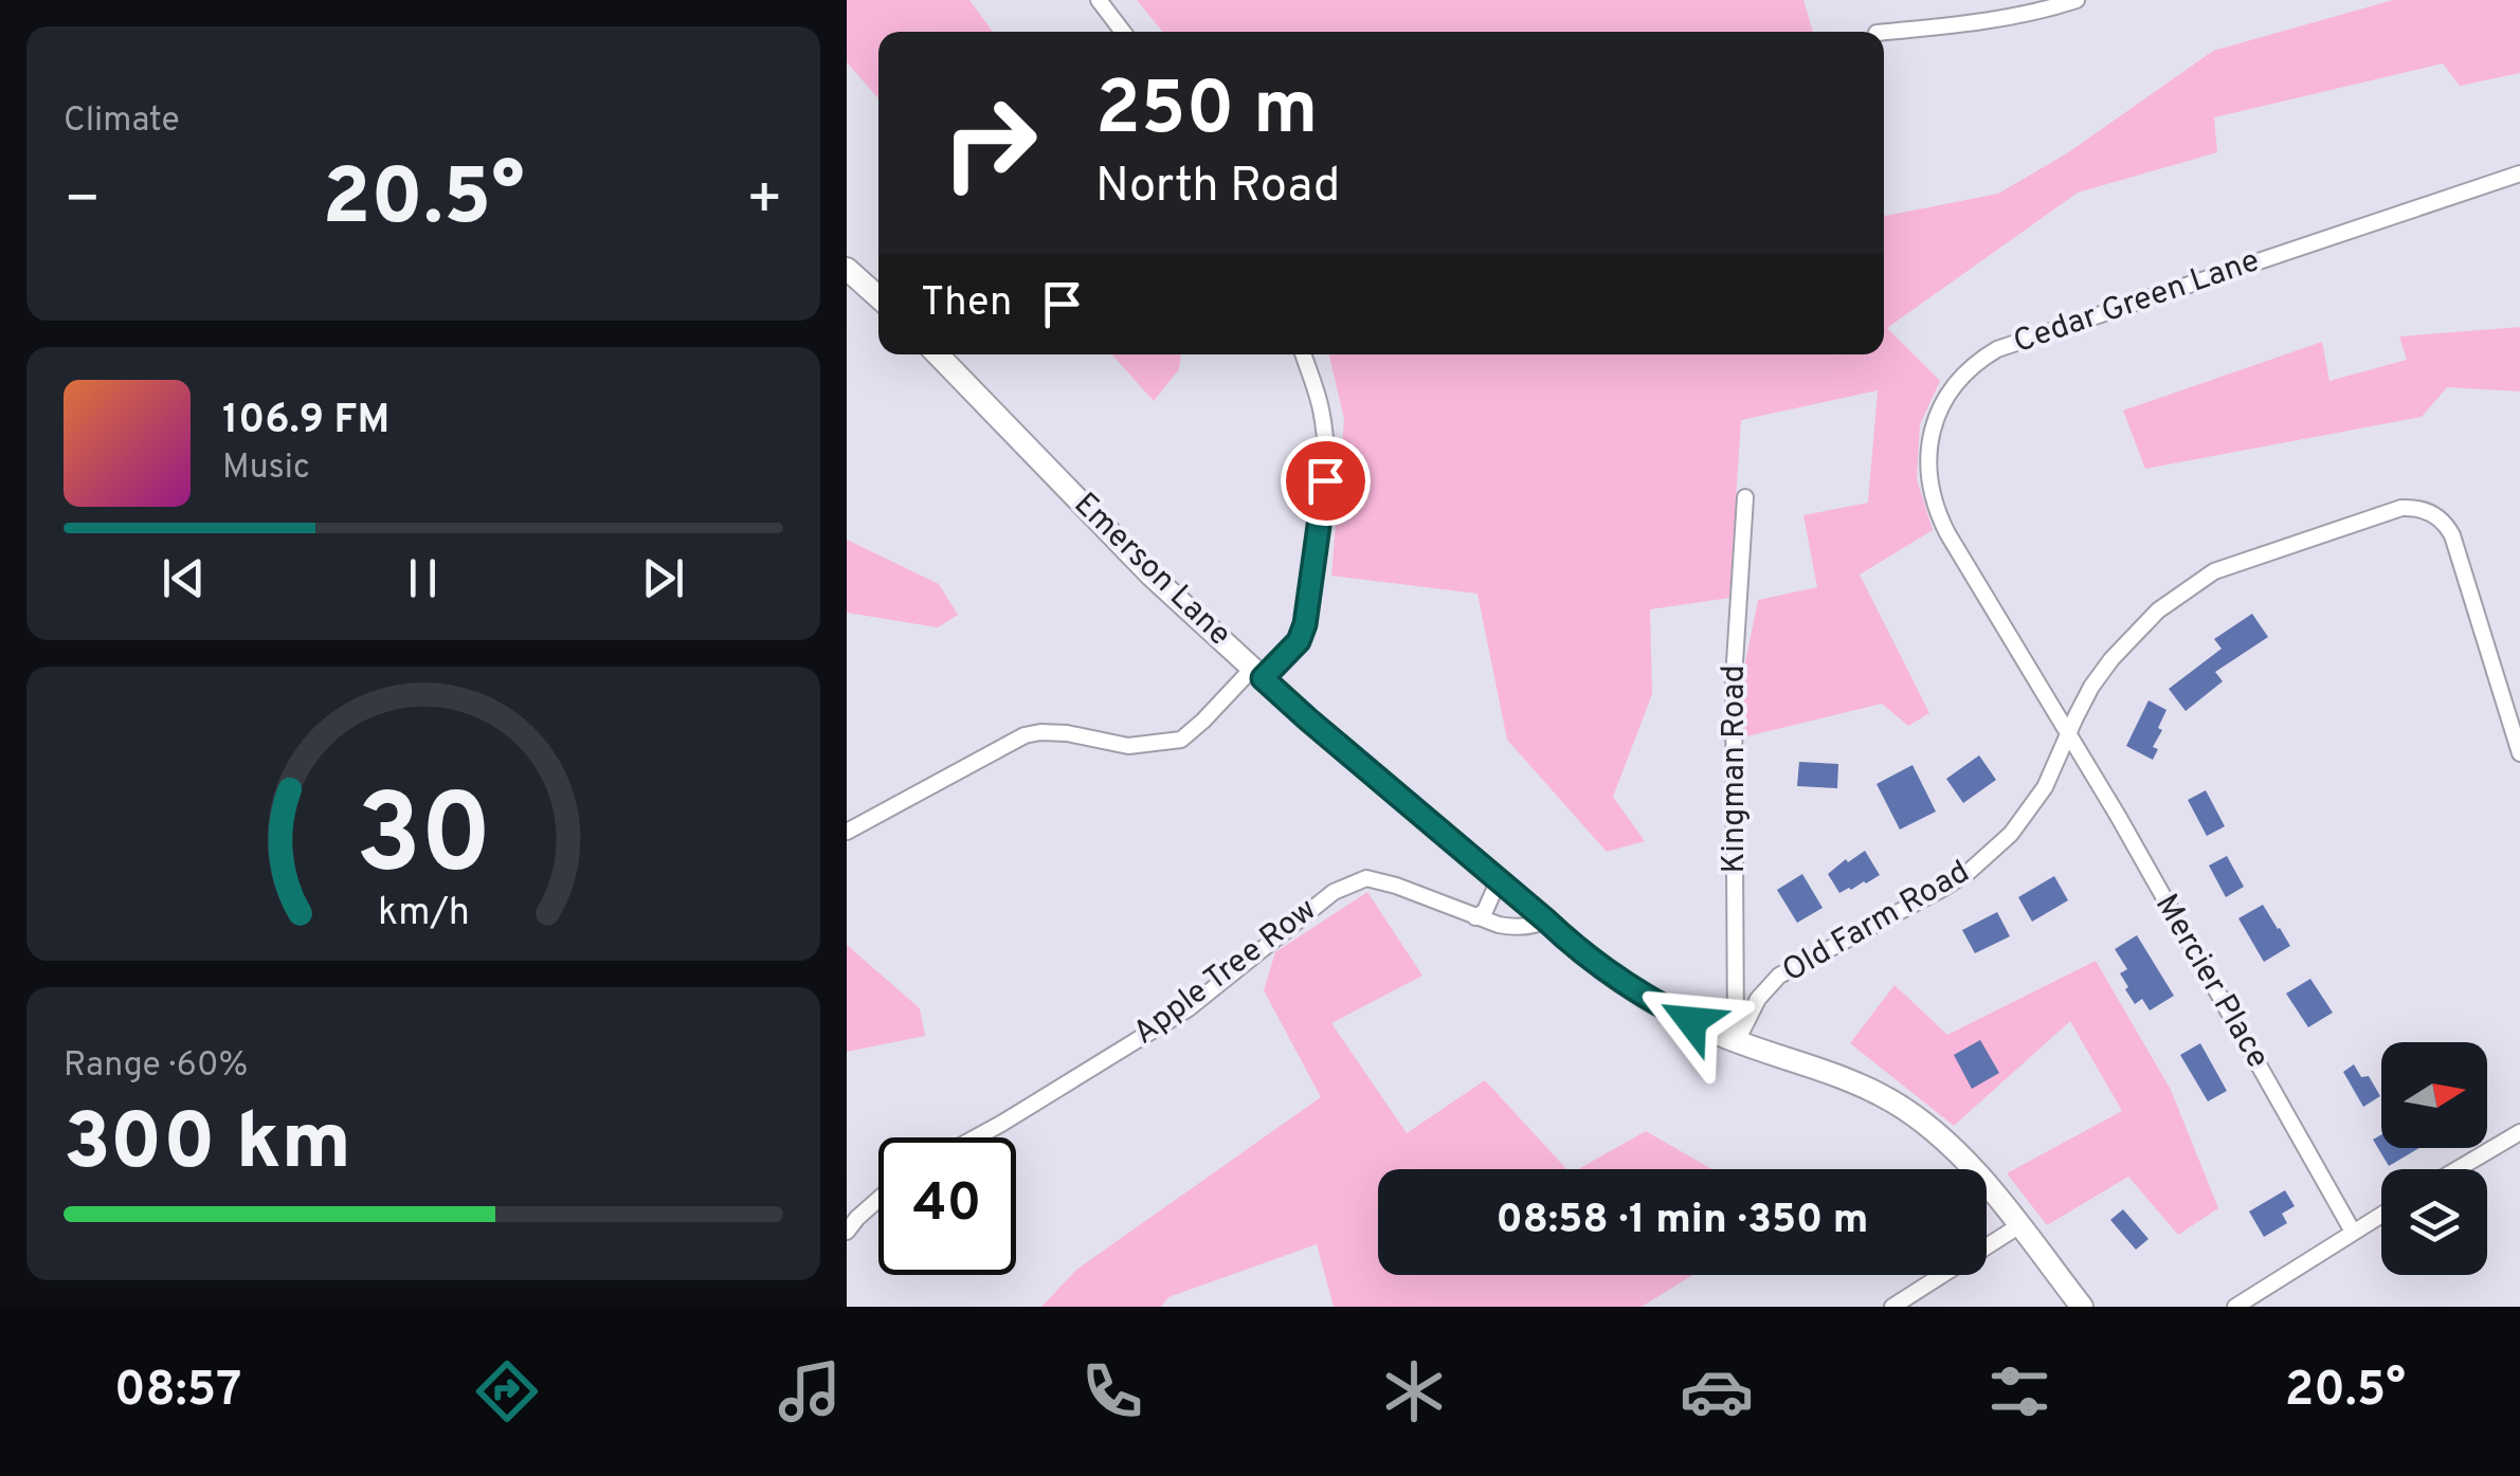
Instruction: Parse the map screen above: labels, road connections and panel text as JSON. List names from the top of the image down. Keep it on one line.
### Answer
{"streets":{"street":["Cedar Green Lane","Emerson Lane","Kingman Road","Old Farm Road","Apple Tree Row","Mercier Place"]},"crossings":[["Cedar Green Lane","Old Farm Road"],["Cedar Green Lane","Mercier Place"],["Emerson Lane","Kingman Road"],["Emerson Lane","Old Farm Road"],["Emerson Lane","Apple Tree Row"],["Kingman Road","Old Farm Road"],["Old Farm Road","Mercier Place"]],"north":"right","page":{"tile":["Climate",["Range · 60%","300 km"]],"turn":["250 m","North Road"],"heat":["−","20.5°","+"],"then":"Then","song":["106.9 FM","Music"],"limit":"40","trip":"08:58 · 1 min · 350 m","tabs":["08:57","20.5°"],"gauge":["30","km/h"]}}
